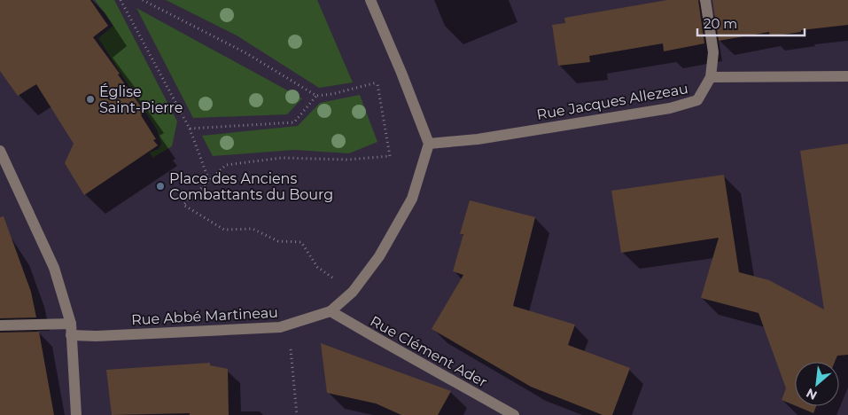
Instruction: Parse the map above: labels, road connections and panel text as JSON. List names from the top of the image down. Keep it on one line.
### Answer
{"streets":{"street":["Rue Jacques Allezeau","Rue Abbé Martineau","Rue Clément Ader"]},"crossings":[["Rue Jacques Allezeau","Rue Abbé Martineau"],["Rue Abbé Martineau","Rue Clément Ader"]],"places":["Église Saint-Pierre","Place des Anciens Combattants du Bourg"],"scale_bar":"20 m","north":"bottom left"}
